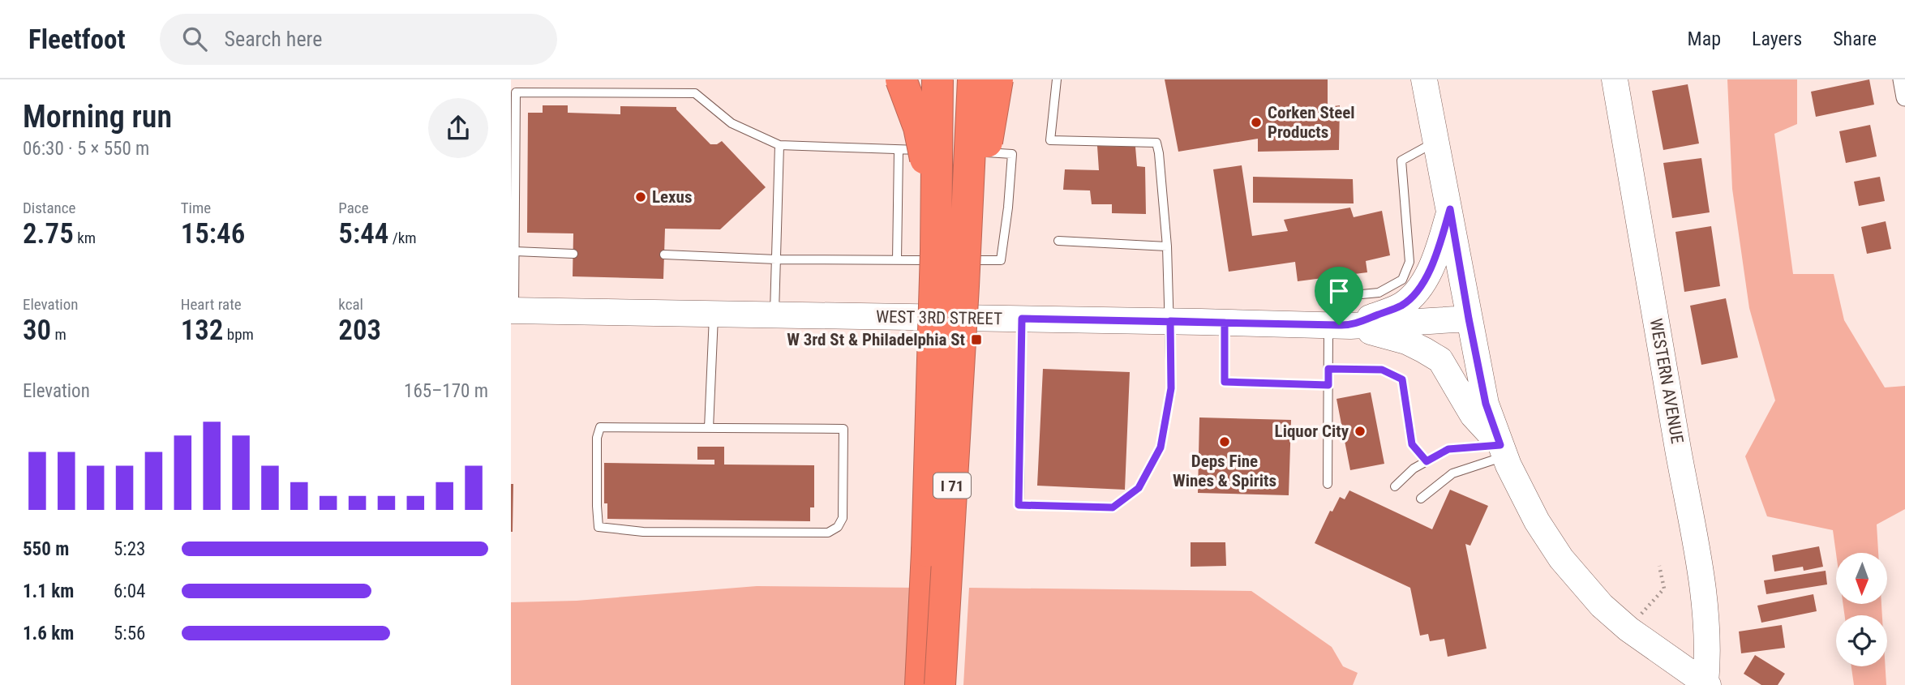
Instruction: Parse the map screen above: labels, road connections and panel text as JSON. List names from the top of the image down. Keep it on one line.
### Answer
{"streets":{"highway":["I 71"],"street":["WEST 3RD STREET","WESTERN AVENUE"]},"places":{"other":["Corken Steel Products","Lexus","Liquor City","Deps Fine Wines & Spirits"],"transit":["W 3rd St & Philadelphia St"]},"north":"bottom","page":{"header":"Fleetfoot","search":"Search here","nav":["Map","Layers","Share"],"heading":["Morning run","06:30 · 5 × 550 m"],"stats":[["Distance","2.75 km"],["Time","15:46"],["Pace","5:44 /km"],["Elevation","30 m"],["Heart rate","132 bpm"],["kcal","203"]],"chart":["Elevation","165–170 m"],"list":[{"name":"550 m","note":"5:23"},{"name":"1.1 km","note":"6:04"},{"name":"1.6 km","note":"5:56"}]}}
